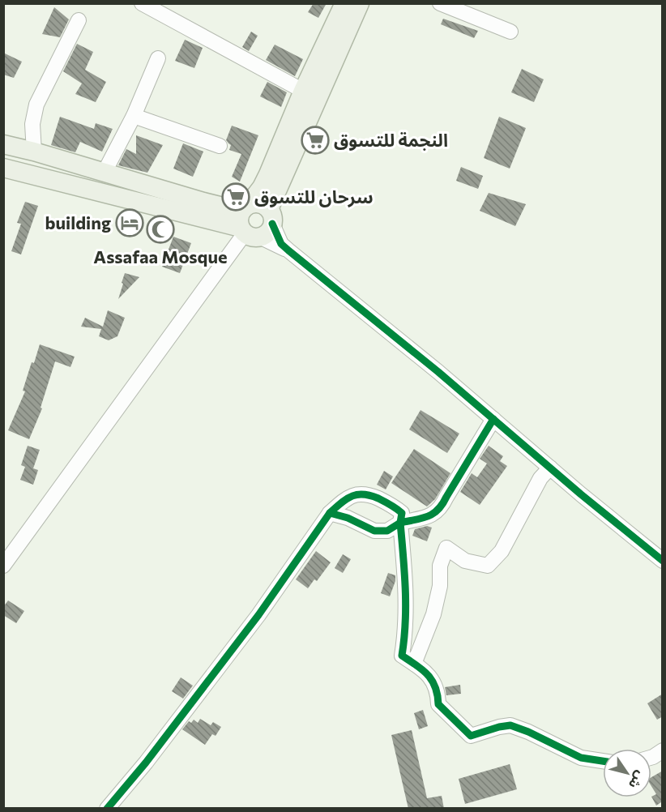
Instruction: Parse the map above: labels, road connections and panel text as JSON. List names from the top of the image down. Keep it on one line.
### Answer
{"places":{"supermarket":["النجمة للتسوق","سرحان للتسوق"],"hotel":["building"],"mosque":["Assafaa Mosque"]},"north":"bottom right"}
